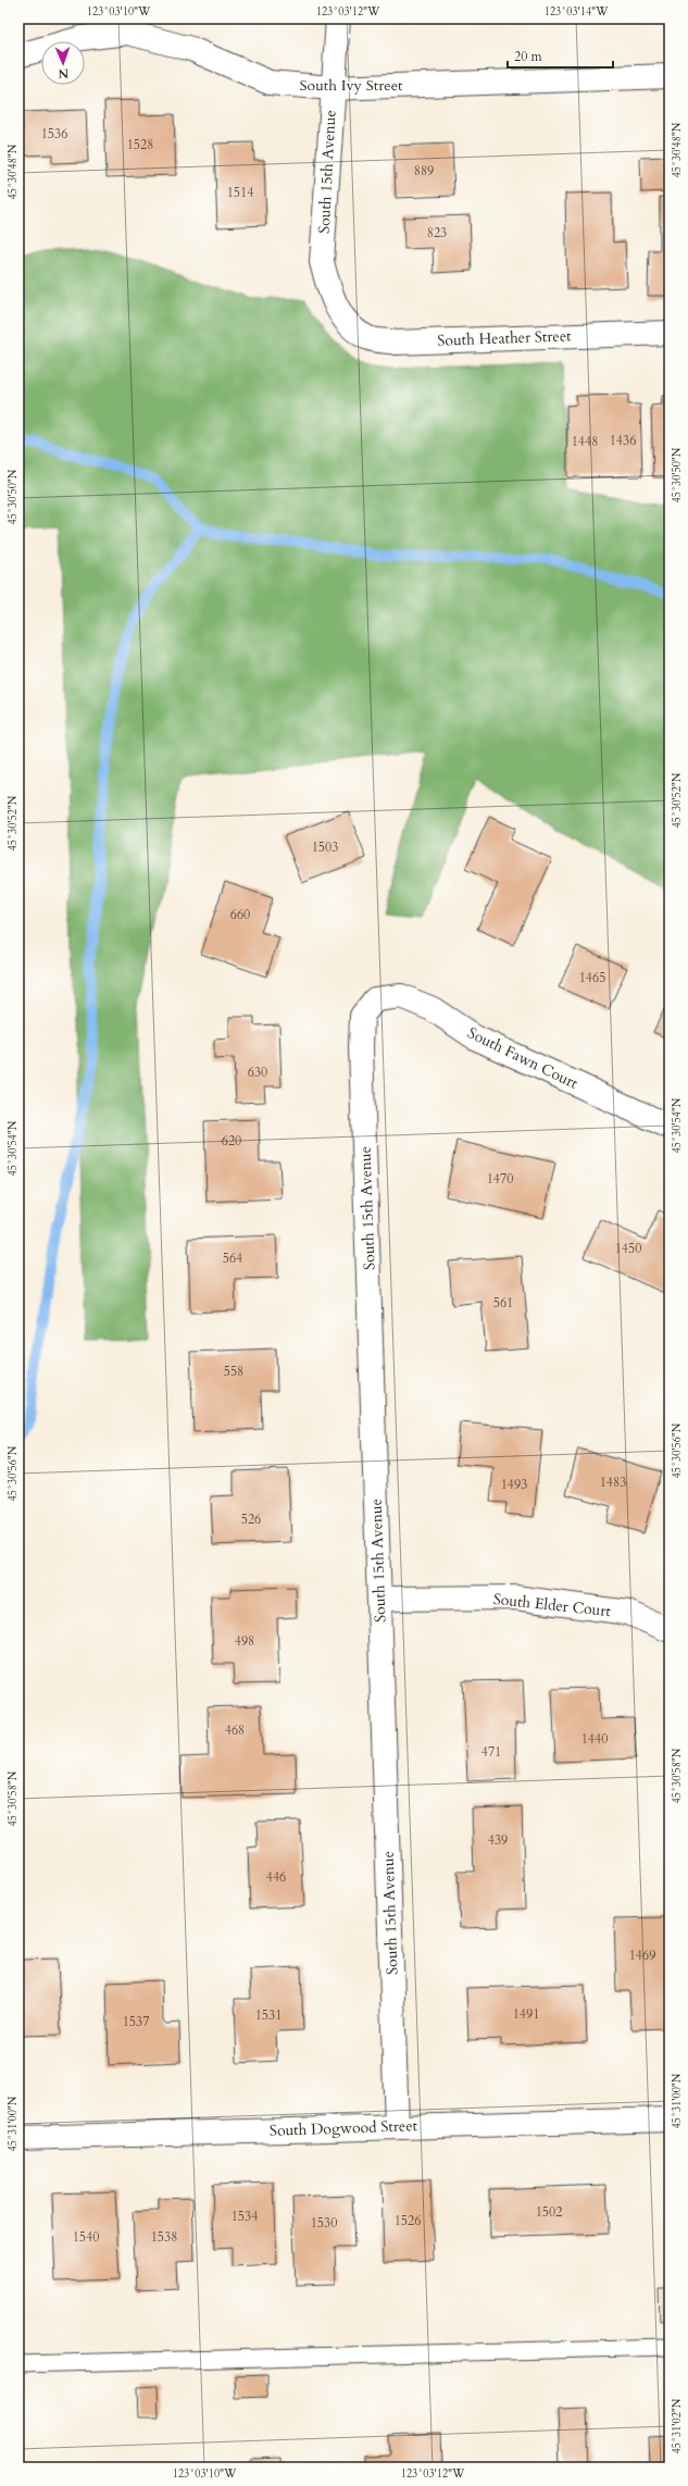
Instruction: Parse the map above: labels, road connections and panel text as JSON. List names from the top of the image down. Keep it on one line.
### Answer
{"streets":{"street":["South Ivy Street","South 15th Avenue","South Heather Street","South Fawn Court","South Elder Court","South Dogwood Street"]},"crossings":[["South Ivy Street","South 15th Avenue"],["South 15th Avenue","South Heather Street"],["South 15th Avenue","South Fawn Court"],["South 15th Avenue","South Elder Court"],["South 15th Avenue","South Dogwood Street"]],"house_numbers":["1536","1528","889","1514","823","1436","1448","1503","660","1465","630","620","1470","1450","564","561","558","1483","1493","526","498","468","1440","471","439","446","1469","1491","1531","1537","1502","1534","1526","1530","1540","1538"],"scale_bar":"20 m","north":"bottom","coordinates":["123°03'10\"W","123°03'12\"W","123°03'14\"W","45°30'48\"N","45°30'50\"N","45°30'52\"N","45°30'54\"N","45°30'56\"N","45°30'58\"N","45°31'00\"N","45°31'02\"N"]}
